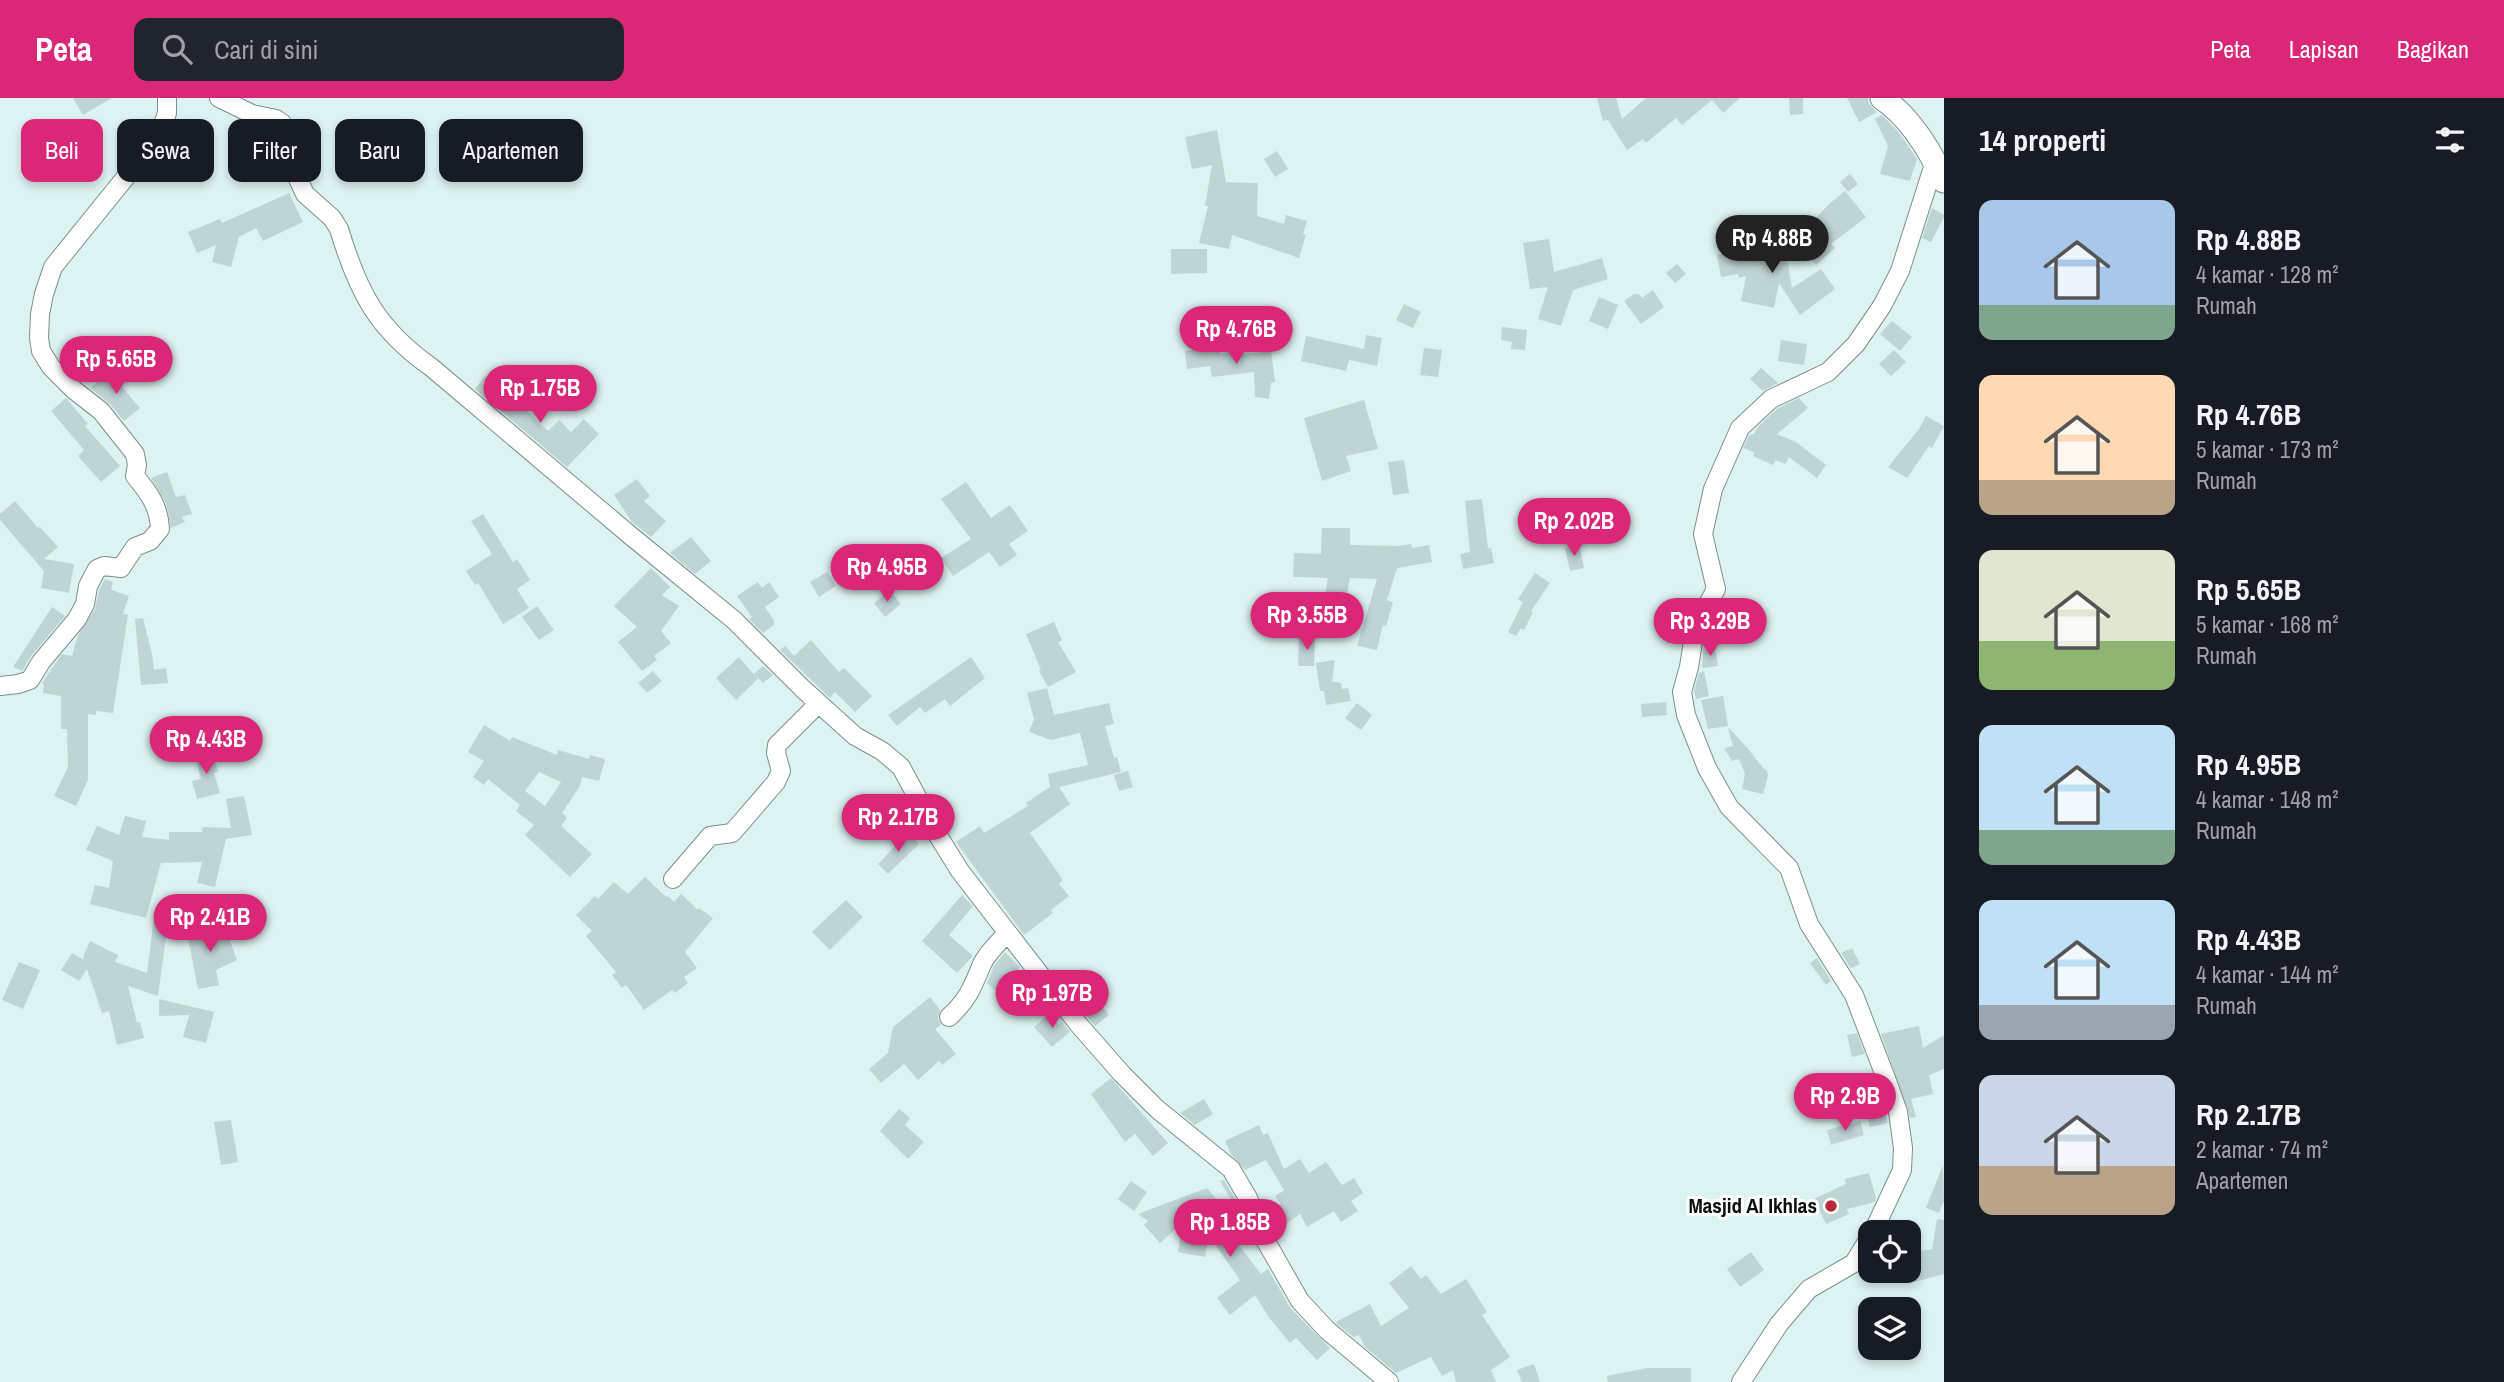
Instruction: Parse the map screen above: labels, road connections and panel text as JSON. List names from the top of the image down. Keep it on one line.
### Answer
{"places":["Masjid Al Ikhlas"],"page":{"header":"Peta","search":"Cari di sini","nav":["Peta","Lapisan","Bagikan"],"heading":"14 properti","chip":["Beli","Sewa","Filter","Baru","Apartemen"],"list":[{"name":"Rp 4.88B","note":"4 kamar · 128 m² · Rumah"},{"name":"Rp 4.76B","note":"5 kamar · 173 m² · Rumah"},{"name":"Rp 5.65B","note":"5 kamar · 168 m² · Rumah"},{"name":"Rp 4.95B","note":"4 kamar · 148 m² · Rumah"},{"name":"Rp 4.43B","note":"4 kamar · 144 m² · Rumah"},{"name":"Rp 2.17B","note":"2 kamar · 74 m² · Apartemen"}],"price":["Rp 4.88B","Rp 4.76B","Rp 5.65B","Rp 1.75B","Rp 2.02B","Rp 4.95B","Rp 3.55B","Rp 3.29B","Rp 4.43B","Rp 2.17B","Rp 2.41B","Rp 1.97B","Rp 2.9B","Rp 1.85B"]}}
